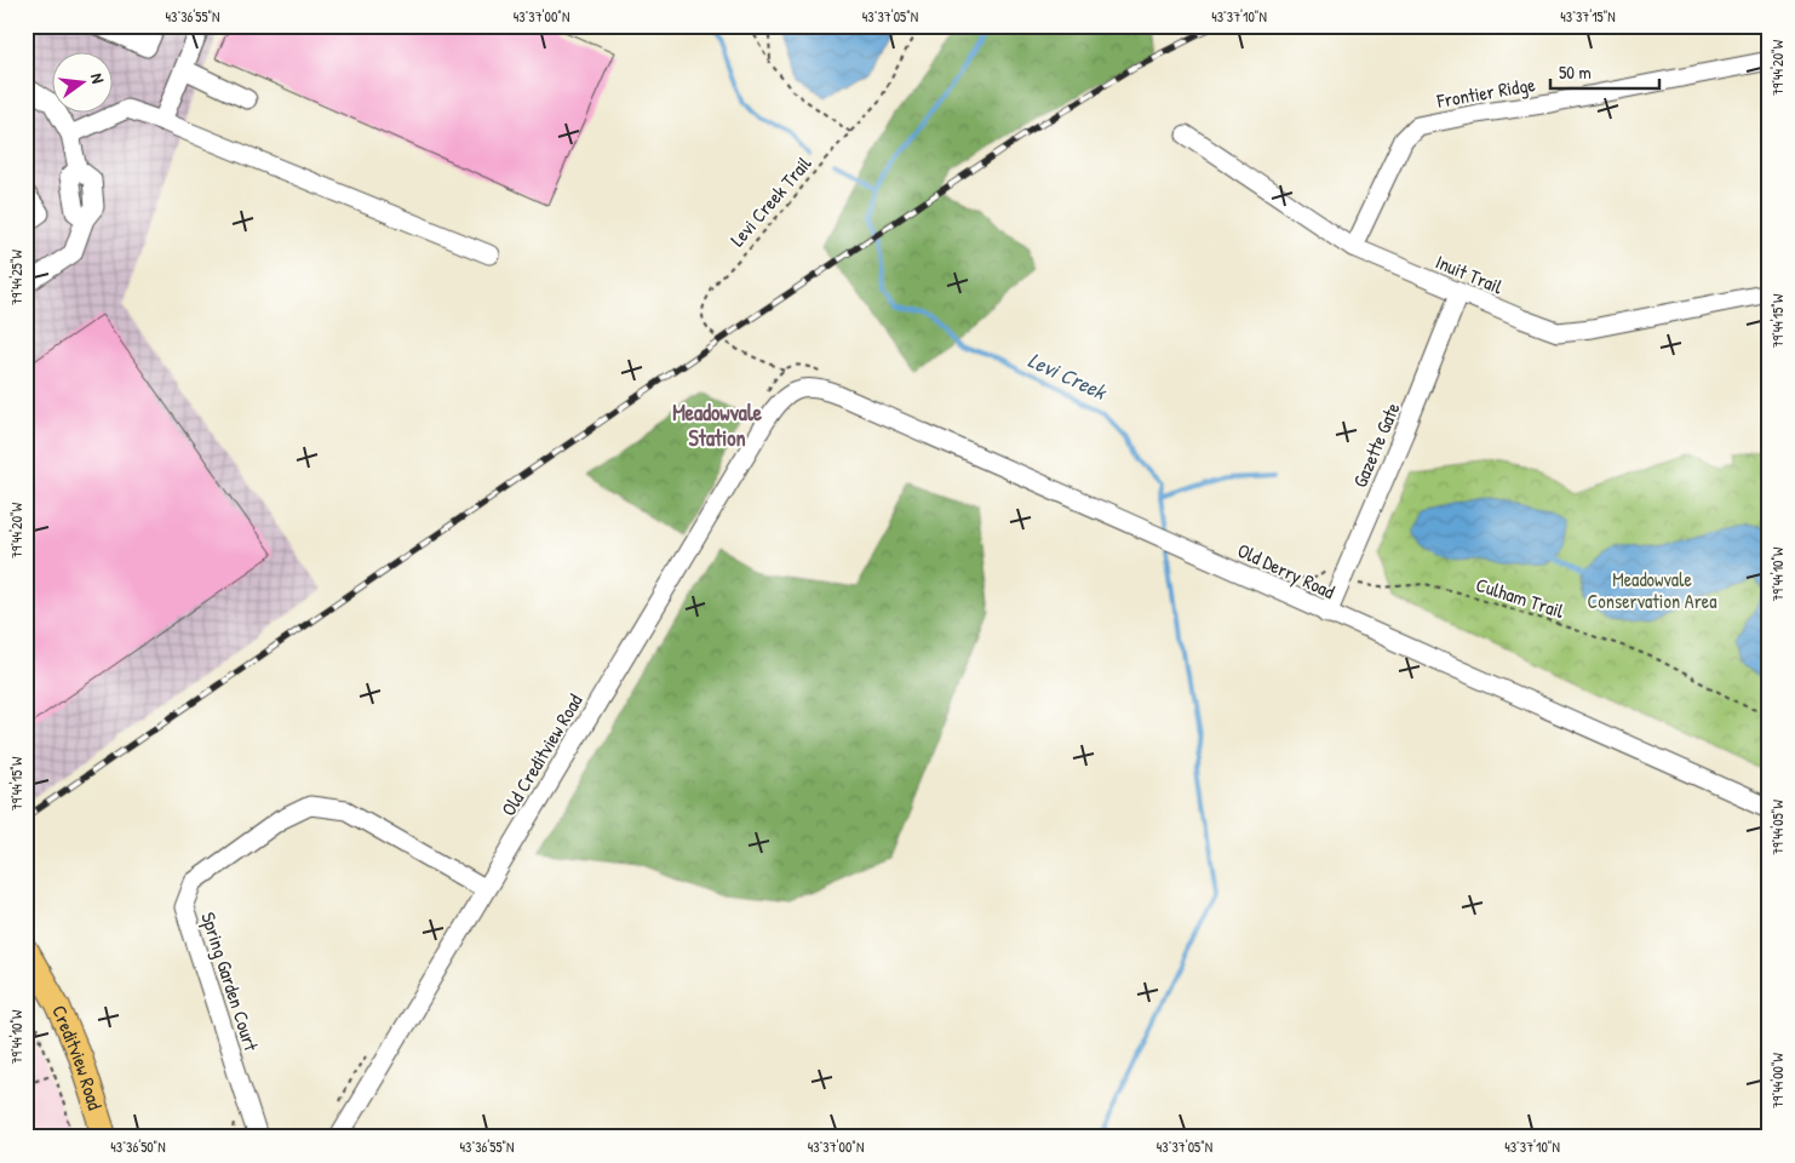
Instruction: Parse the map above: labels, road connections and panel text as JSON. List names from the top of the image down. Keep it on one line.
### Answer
{"streets":{"main road":["Creditview Road"],"street":["Frontier Ridge","Inuit Trail","Gazette Gate","Old Derry Road","Old Creditview Road","Spring Garden Court"],"path":["Levi Creek Trail","Culham Trail"]},"crossings":[["Frontier Ridge","Inuit Trail"],["Inuit Trail","Gazette Gate"],["Gazette Gate","Old Derry Road"],["Old Derry Road","Old Creditview Road"],["Old Creditview Road","Spring Garden Court"]],"districts":["Meadowvale Station"],"water":["Levi Creek"],"parks":["Meadowvale Conservation Area"],"scale_bar":"50 m","north":"right","coordinates":["43°36'55\"N","43°37'00\"N","43°37'05\"N","43°37'10\"N","43°37'15\"N","79°44'20\"W","79°44'25\"W","79°44'15\"W","79°44'10\"W","79°44'05\"W","79°44'00\"W","43°36'50\"N"]}
